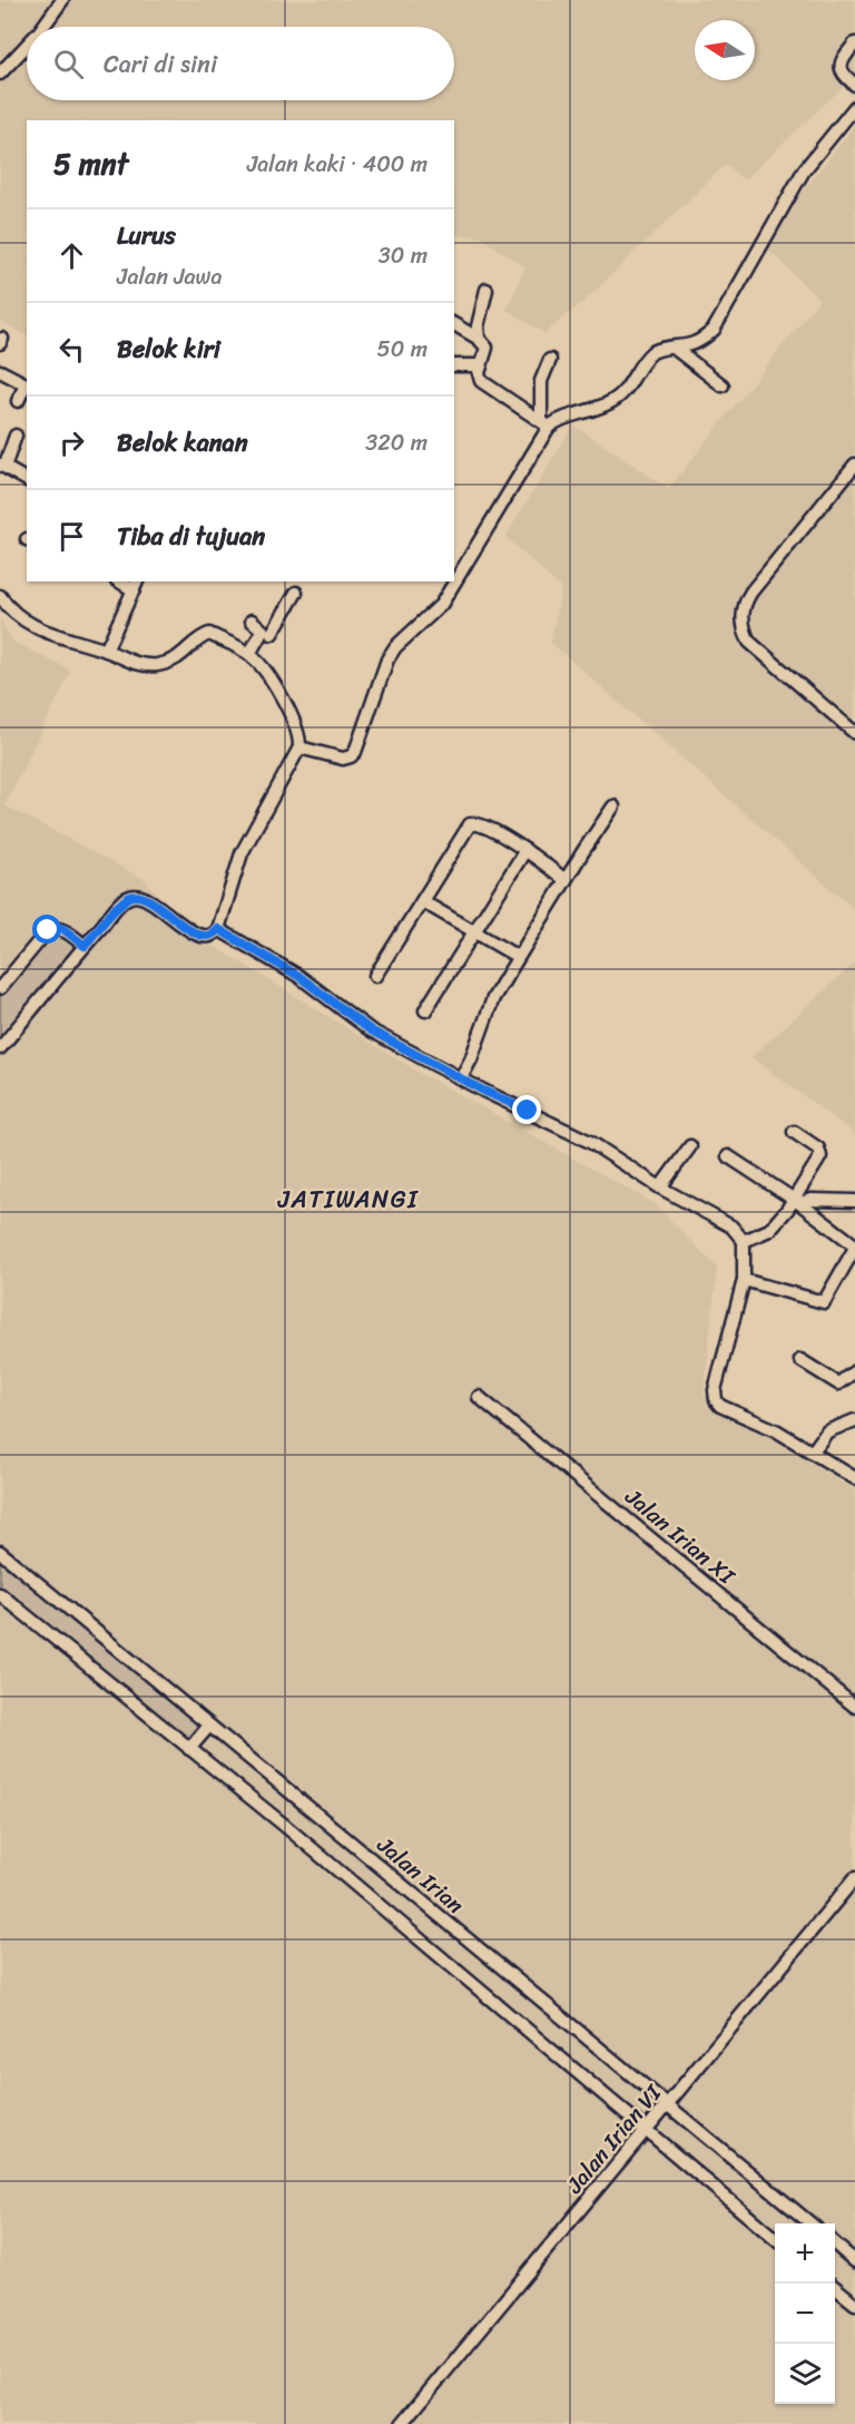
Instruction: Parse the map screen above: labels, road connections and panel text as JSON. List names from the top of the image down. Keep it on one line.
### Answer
{"streets":{"street":["Jalan Irian XI","Jalan Irian","Jalan Irian VI"]},"crossings":[["Jalan Irian","Jalan Irian VI"]],"districts":["JATIWANGI"],"north":"left","page":{"search":"Cari di sini","heading":["5 mnt","Jalan kaki · 400 m"],"list":[["Lurus","Jalan Jawa","30 m"],["Belok kiri","50 m"],["Belok kanan","320 m"],"Tiba di tujuan"],"map_buttons":["+","−"]}}
